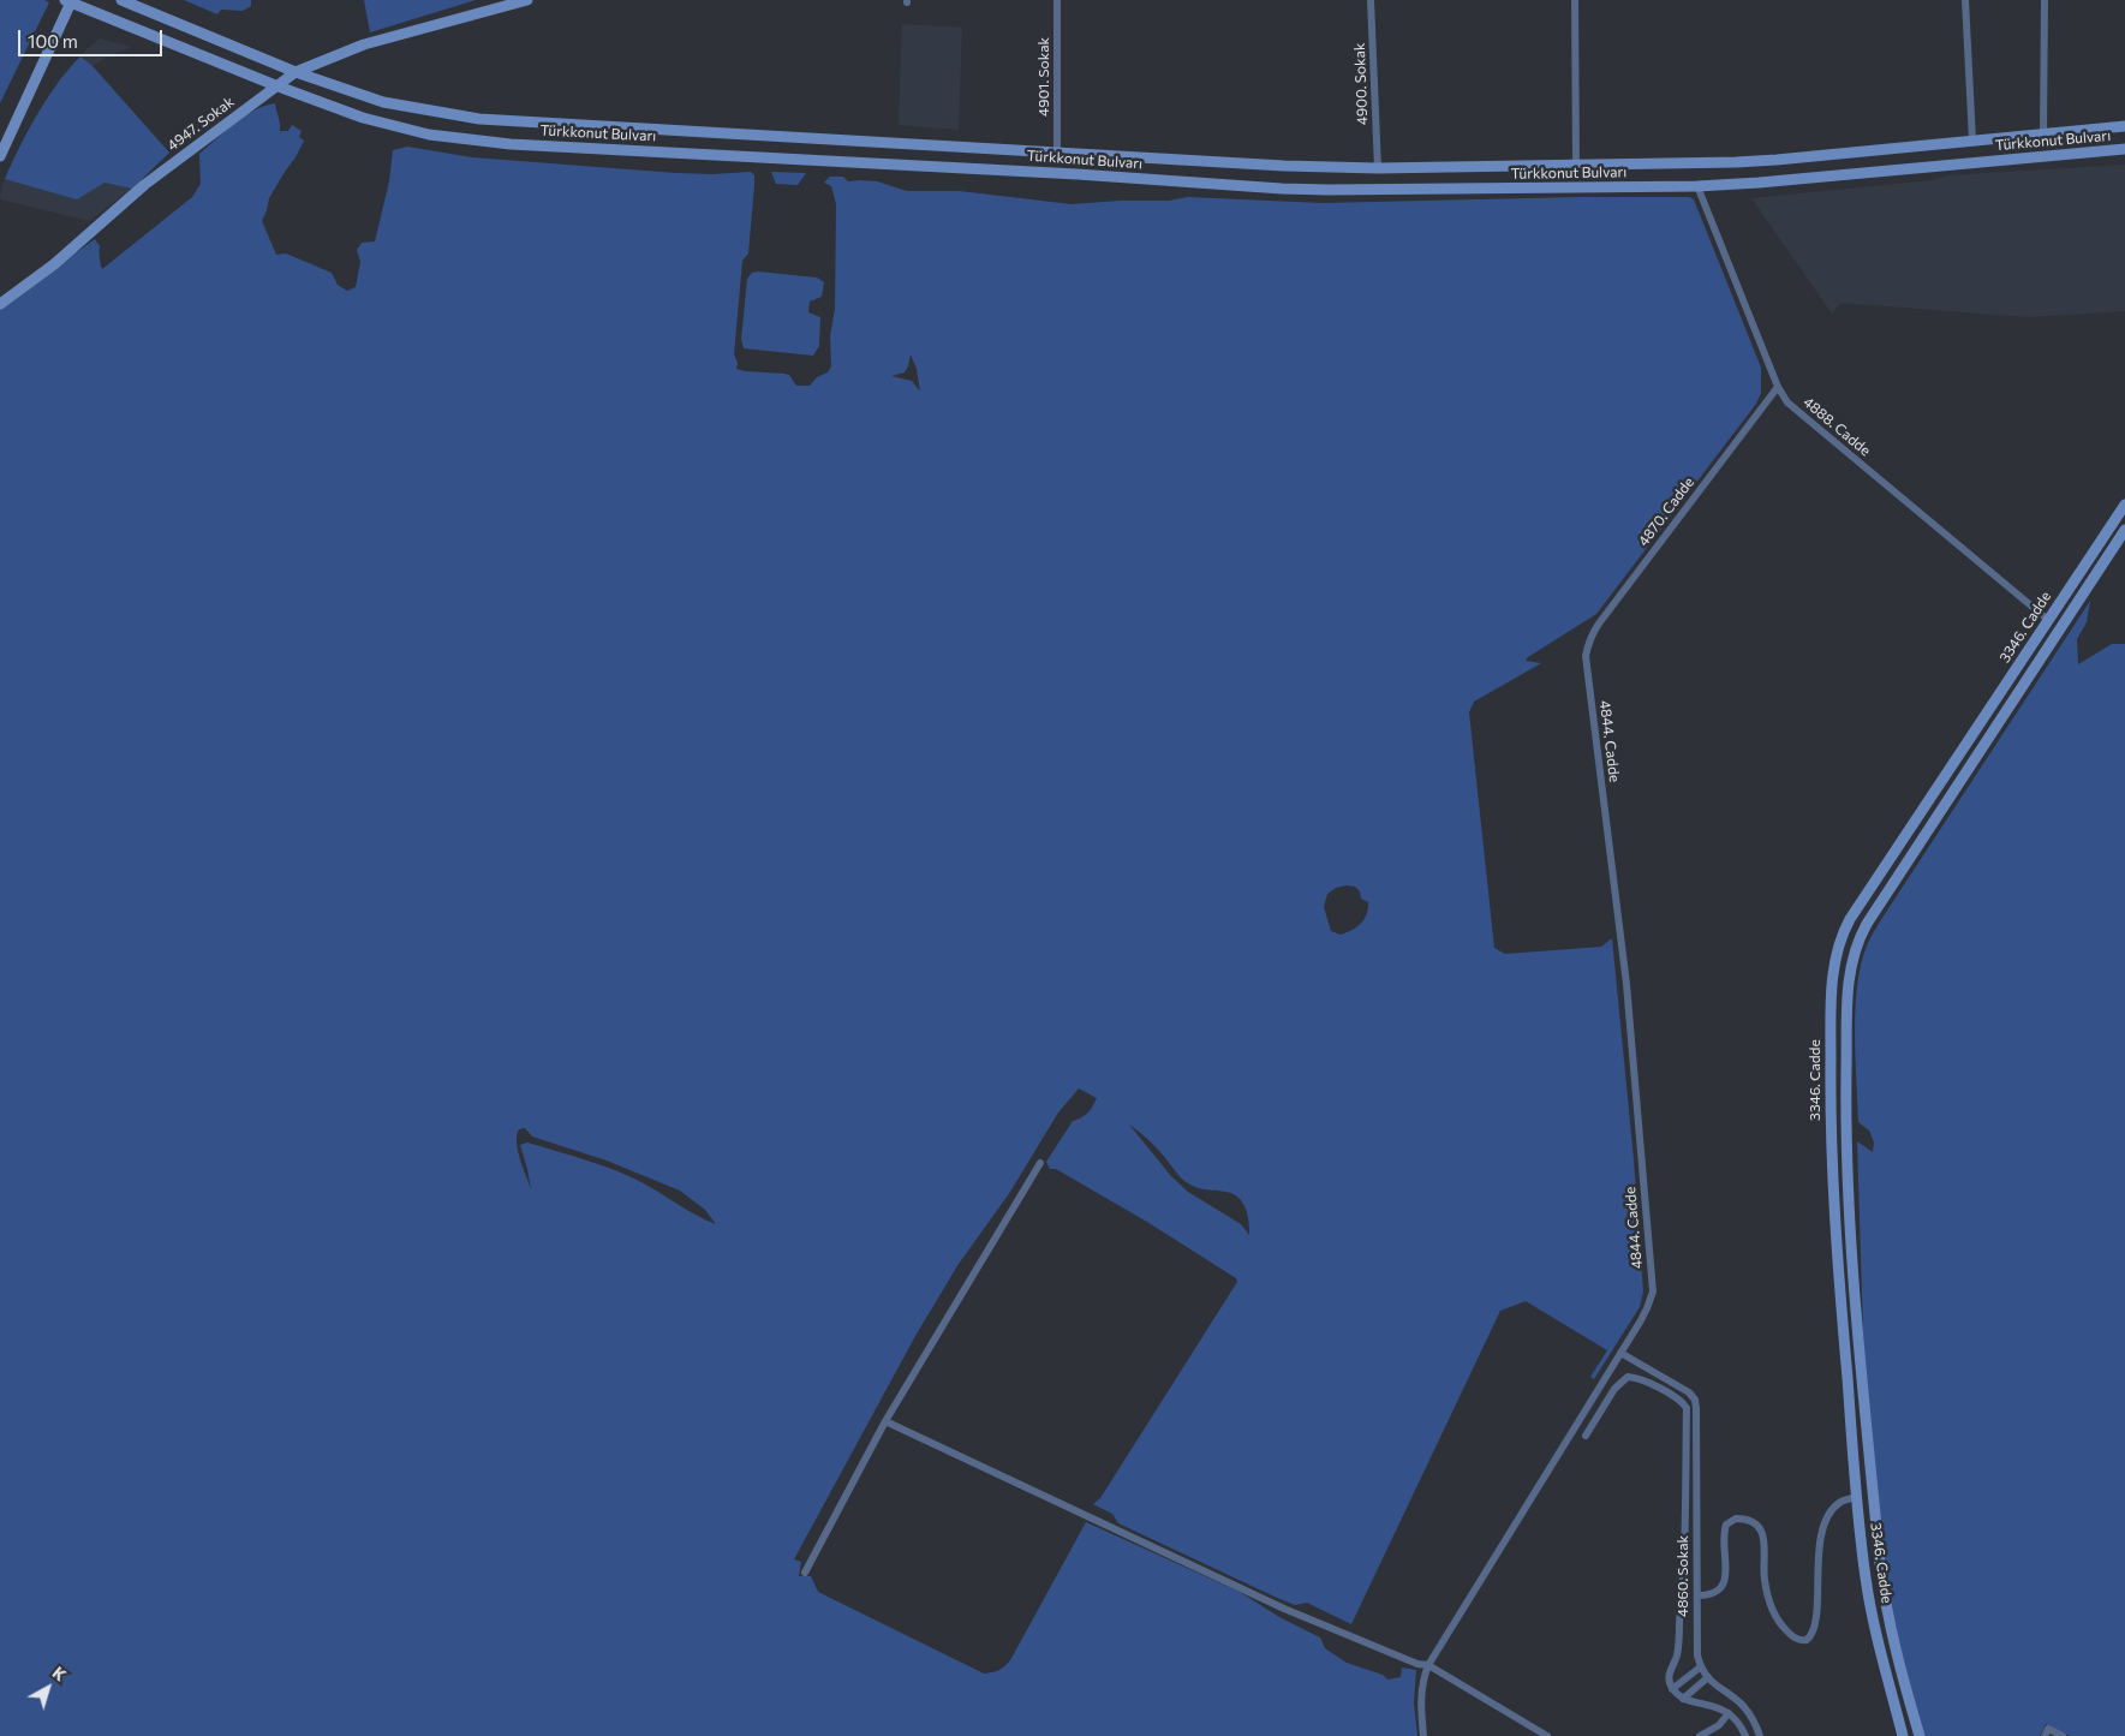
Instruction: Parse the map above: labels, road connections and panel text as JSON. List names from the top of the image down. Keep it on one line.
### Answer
{"streets":{"street":["4901. Sokak","4900. Sokak","4947. Sokak","Türkkonut Bulvarı","4888. Cadde","4870. Cadde","3346. Cadde","4844. Cadde","4860. Sokak"]},"crossings":[["4901. Sokak","Türkkonut Bulvarı"],["4900. Sokak","Türkkonut Bulvarı"],["4947. Sokak","Türkkonut Bulvarı"],["Türkkonut Bulvarı","4888. Cadde"],["4888. Cadde","4870. Cadde"],["4888. Cadde","3346. Cadde"],["4870. Cadde","4844. Cadde"],["4844. Cadde","4860. Sokak"]],"scale_bar":"100 m","north":"top right"}
